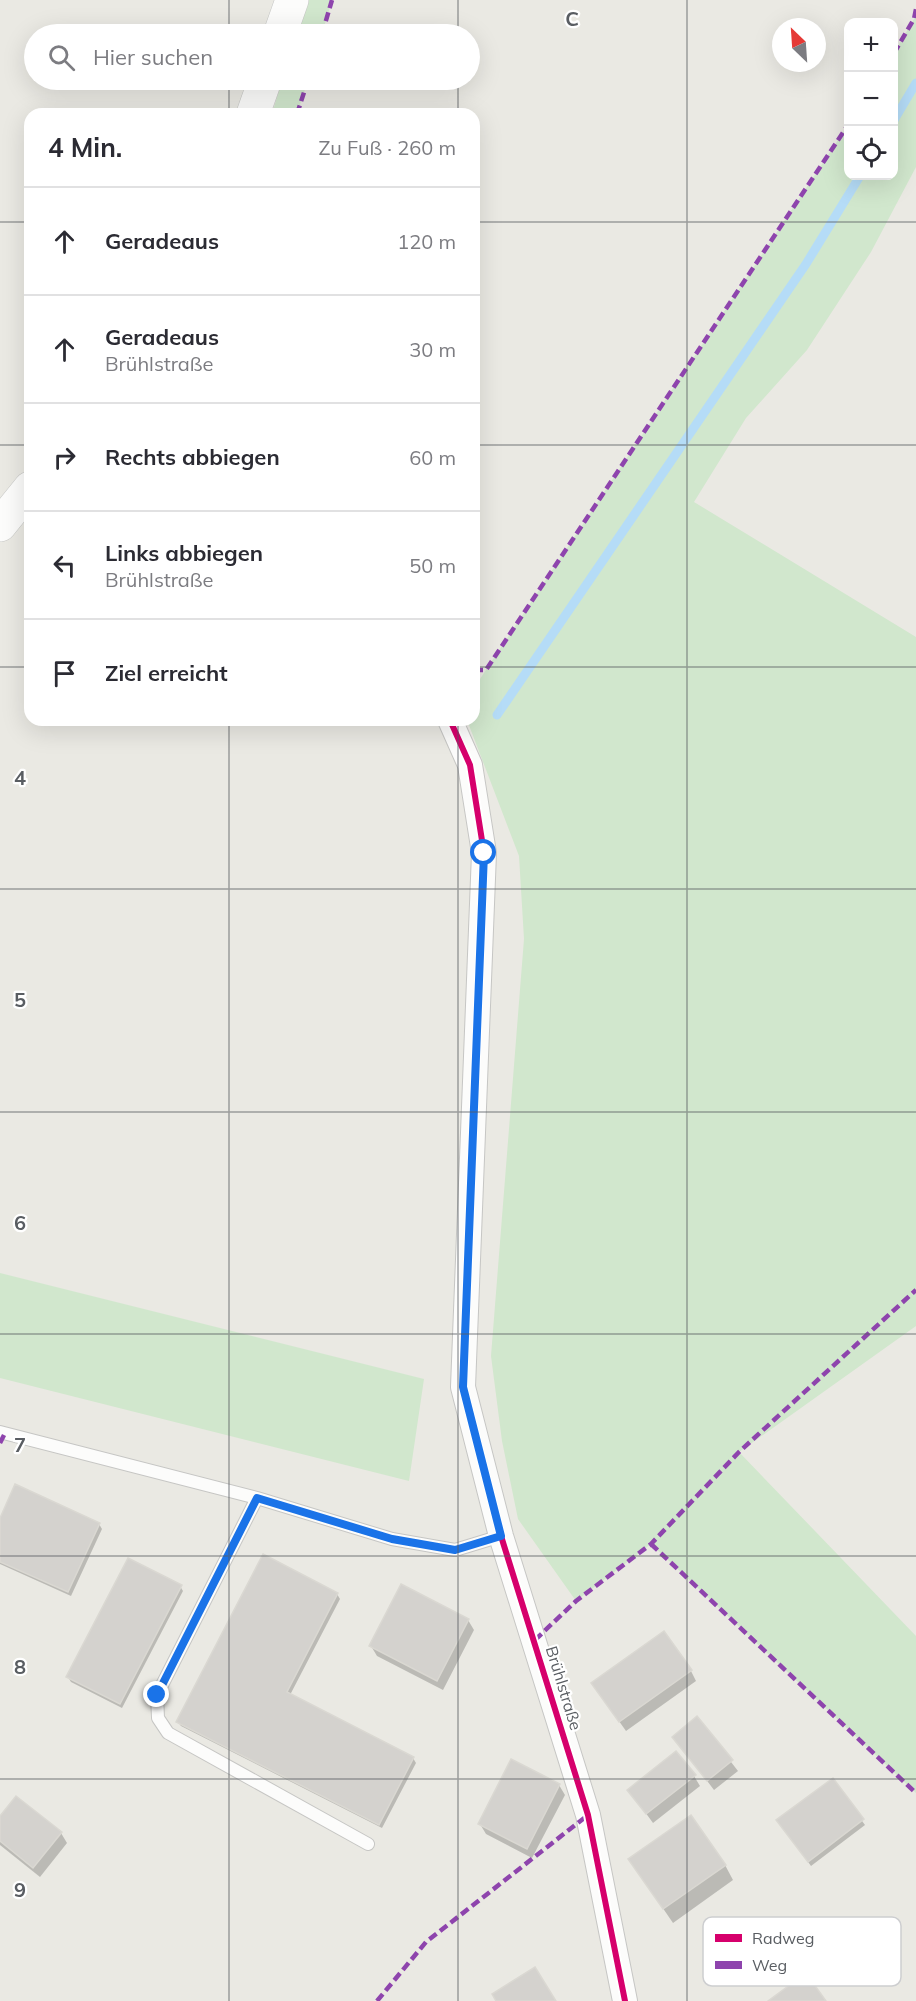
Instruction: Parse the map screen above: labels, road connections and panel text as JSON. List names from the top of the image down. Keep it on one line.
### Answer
{"streets":{"street":["Brühlstraße"]},"legend":["Radweg","Weg"],"north":"top left","page":{"map_buttons":["+","−"],"search":"Hier suchen","heading":["4 Min.","Zu Fuß · 260 m"],"list":[["Geradeaus","120 m"],["Geradeaus","Brühlstraße","30 m"],["Rechts abbiegen","60 m"],["Links abbiegen","Brühlstraße","50 m"],"Ziel erreicht"]},"grid":{"columns":["C"],"rows":["4","5","6","7","8","9"]}}
